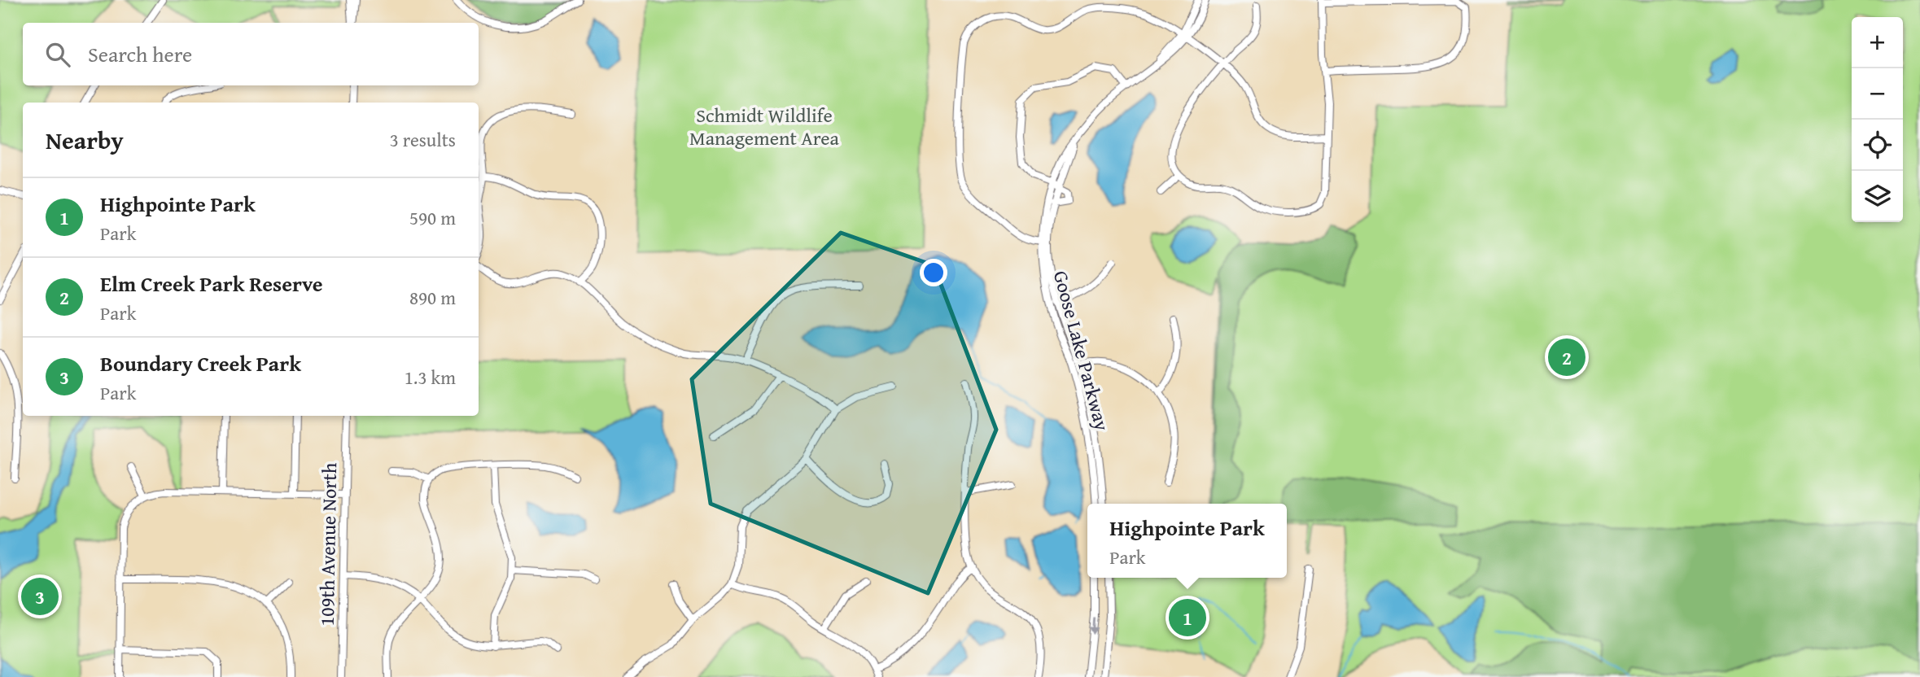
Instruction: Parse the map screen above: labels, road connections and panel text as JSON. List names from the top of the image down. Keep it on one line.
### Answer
{"streets":{"street":["Goose Lake Parkway","109th Avenue North"]},"parks":["Schmidt Wildlife Management Area"],"page":{"map_buttons":["+","−"],"search":"Search here","heading":["Nearby","3 results"],"list":[{"mark":"1","name":"Highpointe Park","note":"Park","value":"590 m"},{"mark":"2","name":"Elm Creek Park Reserve","note":"Park","value":"890 m"},{"mark":"3","name":"Boundary Creek Park","note":"Park","value":"1.3 km"}],"pins":["2","3","1"],"popup":["Highpointe Park","Park"]}}
